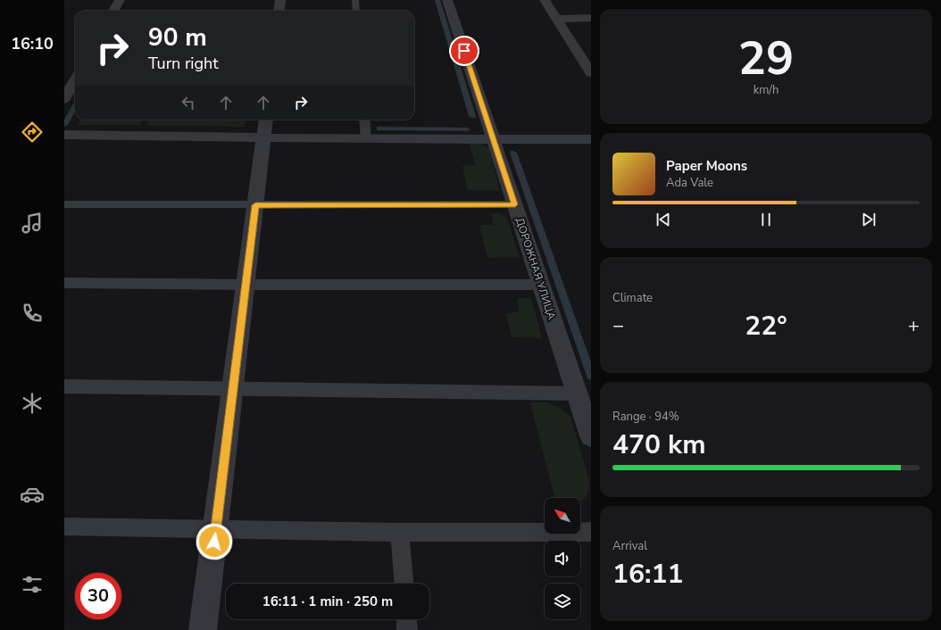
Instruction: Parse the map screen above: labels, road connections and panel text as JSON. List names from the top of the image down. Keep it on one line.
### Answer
{"streets":{"street":["ДОРОЖНАЯ УЛИЦА"]},"north":"top left","page":{"tabs":"16:10","tile":[["29","km/h"],"Climate",["Range · 94%","470 km"],["Arrival","16:11"]],"turn":["90 m","Turn right"],"song":["Paper Moons","Ada Vale"],"heat":["−","22°","+"],"limit":"30","trip":"16:11 · 1 min · 250 m"}}
